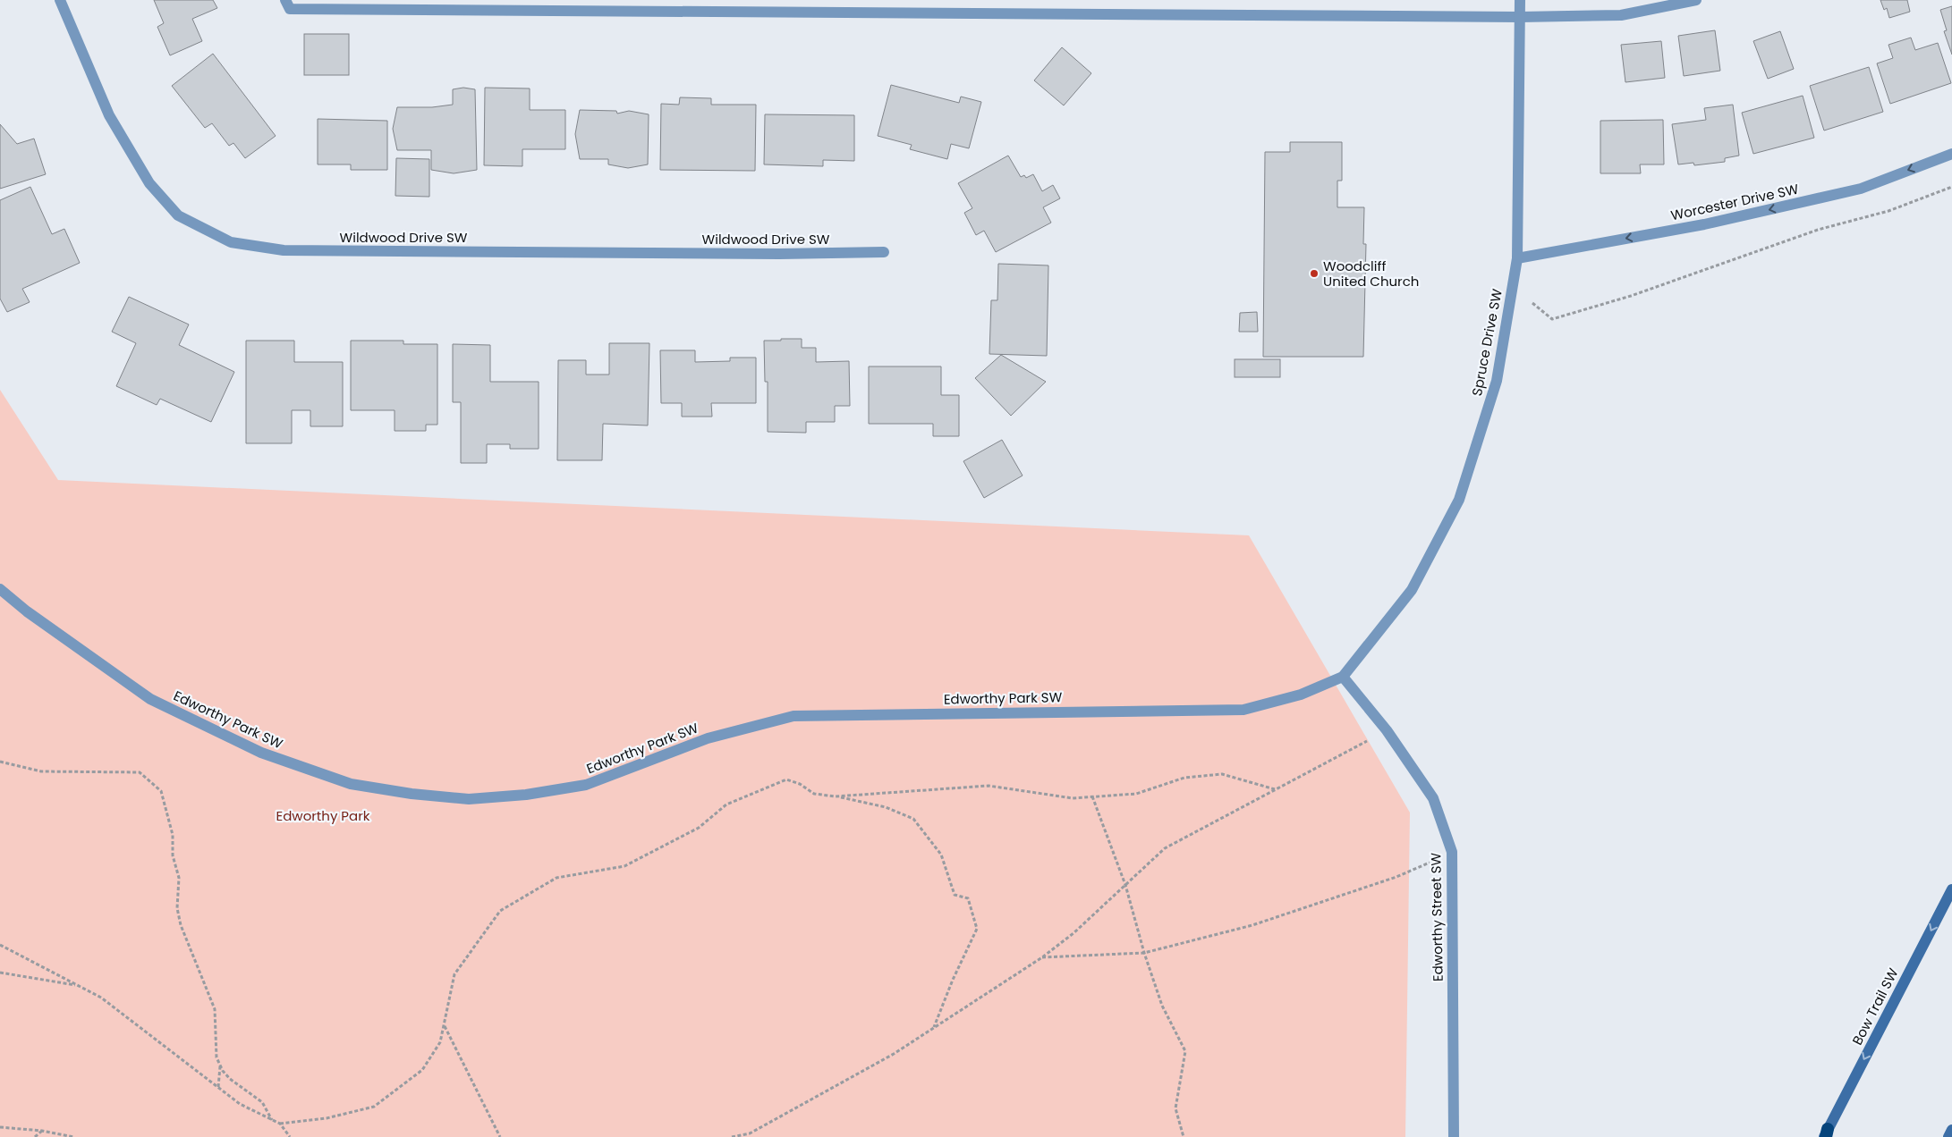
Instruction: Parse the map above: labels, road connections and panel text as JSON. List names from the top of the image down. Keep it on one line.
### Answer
{"streets":{"main road":["Bow Trail SW"],"street":["Worcester Drive SW","Wildwood Drive SW","Spruce Drive SW","Edworthy Park SW","Edworthy Street SW"]},"crossings":[["Worcester Drive SW","Spruce Drive SW"],["Spruce Drive SW","Edworthy Park SW"],["Spruce Drive SW","Edworthy Street SW"],["Edworthy Park SW","Edworthy Street SW"]],"one_way":["Worcester Drive SW","Bow Trail SW"],"parks":["Edworthy Park"],"places":["Woodcliff United Church"]}
